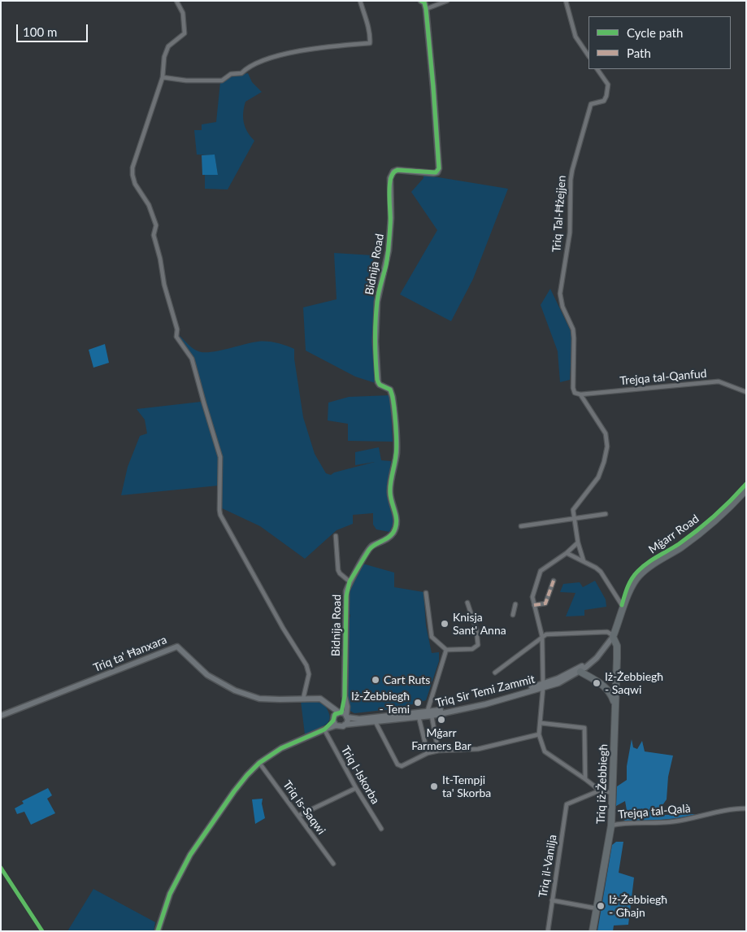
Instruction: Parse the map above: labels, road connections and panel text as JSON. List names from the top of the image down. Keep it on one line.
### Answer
{"streets":{"main road":["Mġarr Road","Triq iż-Żebbiegħ"],"street":["Triq Tal-Ħżejjen","Bidnija Road","Trejqa tal-Qanfud","Triq ta' Ħanxara","Triq Sir Temi Zammit","Triq l-Iskorba","Triq is-Saqwi","Trejqa tal-Qalà","Triq il-Vanilja"]},"crossings":[["Triq Tal-Ħżejjen","Trejqa tal-Qanfud"],["Bidnija Road","Triq ta' Ħanxara"],["Bidnija Road","Triq Sir Temi Zammit"],["Mġarr Road","Triq Sir Temi Zammit"],["Mġarr Road","Triq iż-Żebbiegħ"],["Triq ta' Ħanxara","Triq Sir Temi Zammit"],["Triq Sir Temi Zammit","Triq iż-Żebbiegħ"],["Triq iż-Żebbiegħ","Trejqa tal-Qalà"]],"places":["Knisja Sant' Anna","Cart Ruts","Iż-Żebbiegħ - Saqwi","Iż-Żebbiegħ - Temi","Mġarr Farmers Bar","It-Tempji ta' Skorba","Iż-Żebbiegħ - Għajn"],"legend":["Cycle path","Path"],"scale_bar":"100 m"}
